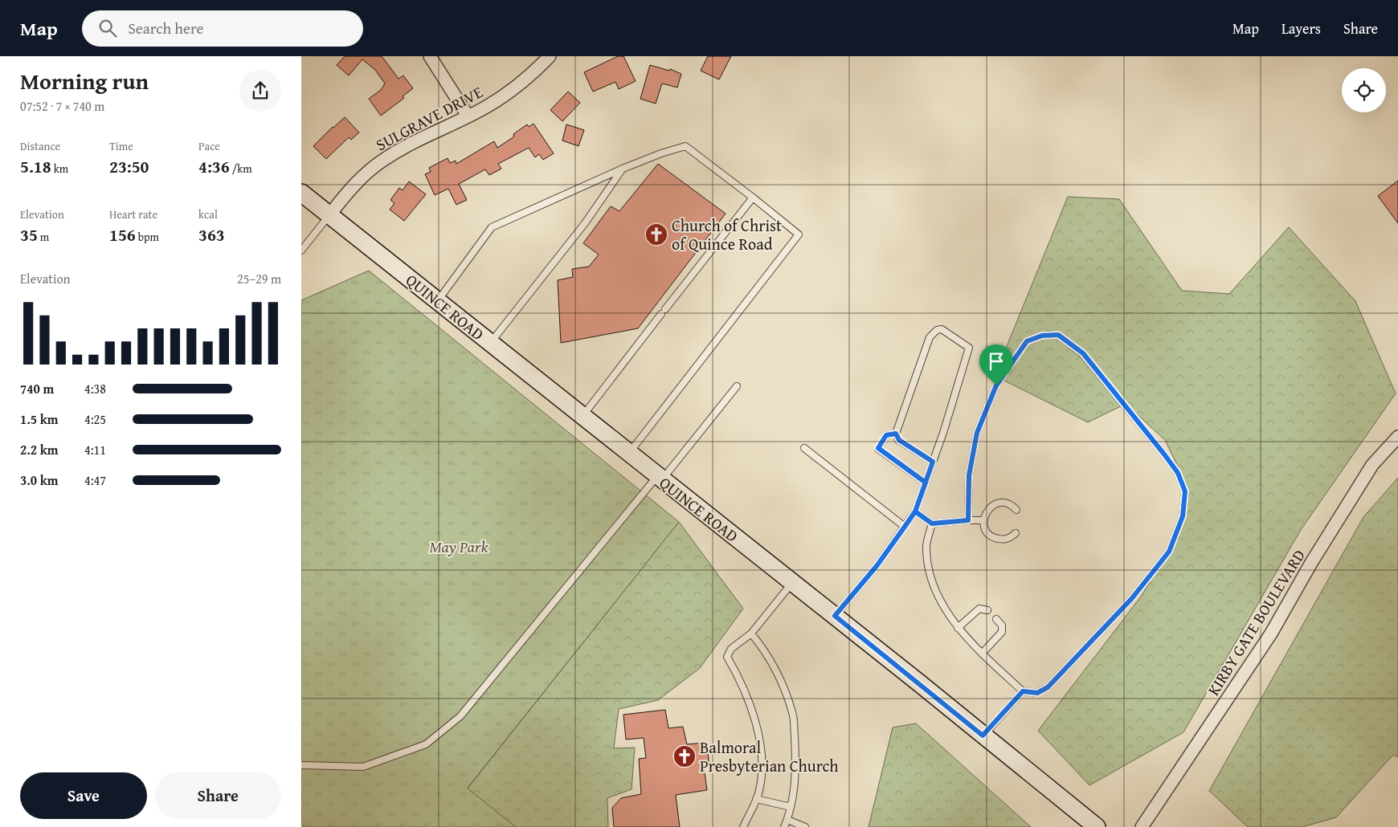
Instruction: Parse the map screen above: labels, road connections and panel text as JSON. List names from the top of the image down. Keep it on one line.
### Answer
{"streets":{"main road":["QUINCE ROAD"],"street":["SULGRAVE DRIVE","KIRBY GATE BOULEVARD"]},"crossings":[["SULGRAVE DRIVE","QUINCE ROAD"]],"parks":["May Park"],"places":{"church":["Church of Christ of Quince Road","Balmoral Presbyterian Church"]},"page":{"header":"Map","search":"Search here","nav":["Map","Layers","Share"],"heading":["Morning run","07:52 · 7 × 740 m"],"stats":[["Distance","5.18 km"],["Time","23:50"],["Pace","4:36 /km"],["Elevation","35 m"],["Heart rate","156 bpm"],["kcal","363"]],"chart":["Elevation","25–29 m"],"list":[{"name":"740 m","note":"4:38"},{"name":"1.5 km","note":"4:25"},{"name":"2.2 km","note":"4:11"},{"name":"3.0 km","note":"4:47"}],"buttons":["Save","Share"]}}
